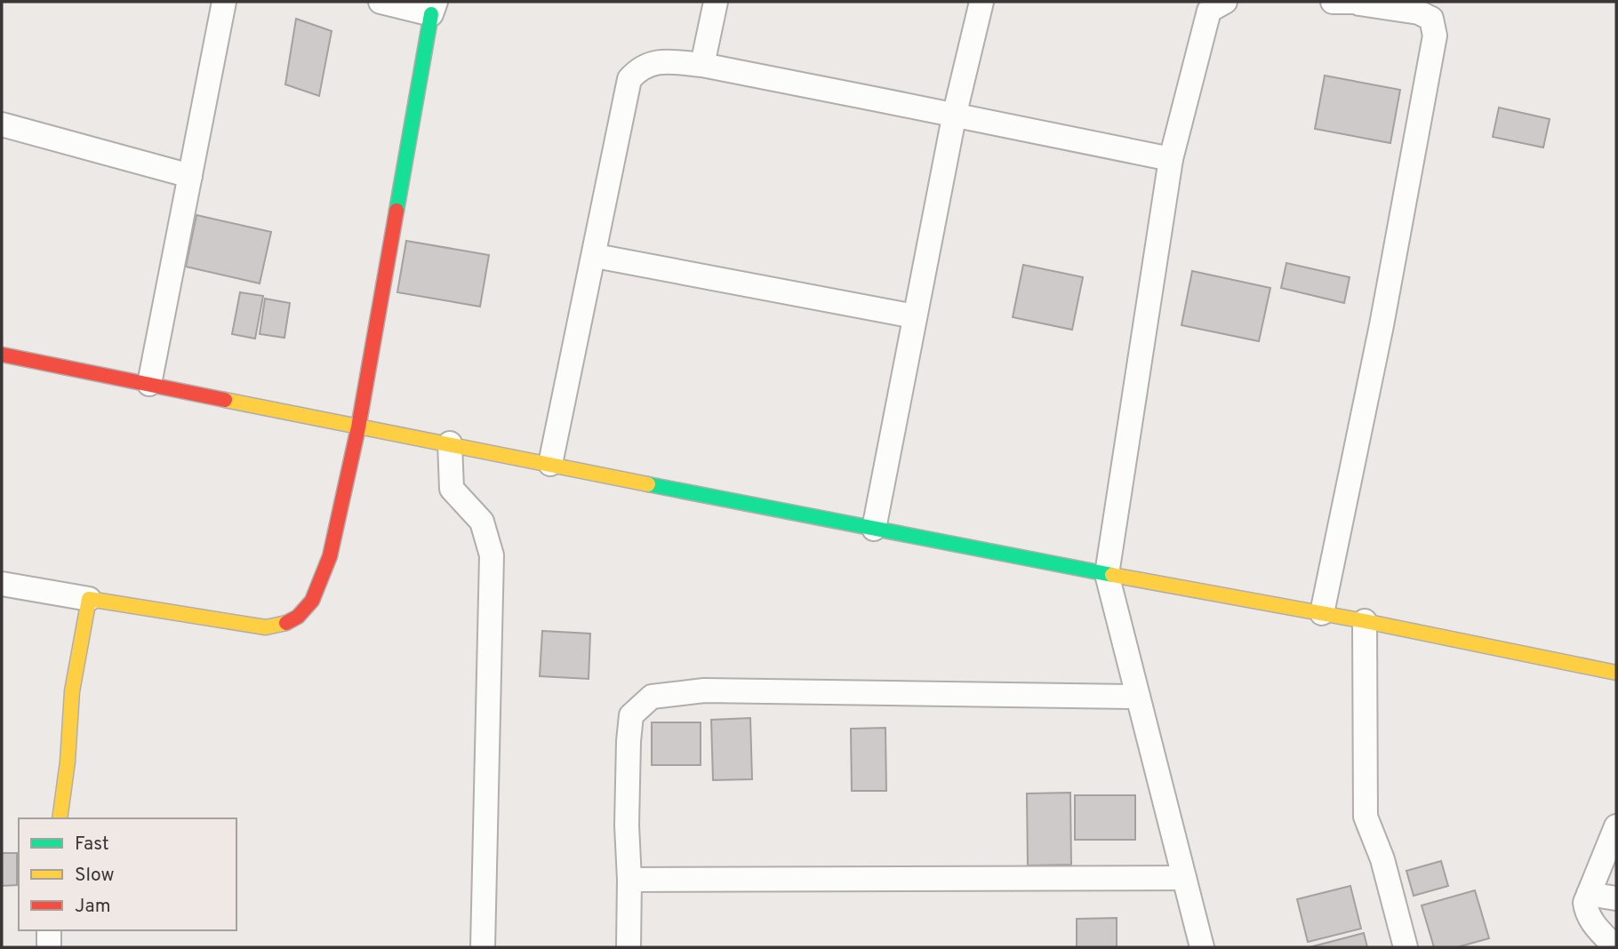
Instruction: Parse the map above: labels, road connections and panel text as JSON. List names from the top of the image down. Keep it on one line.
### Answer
{"legend":["Fast","Slow","Jam"]}
